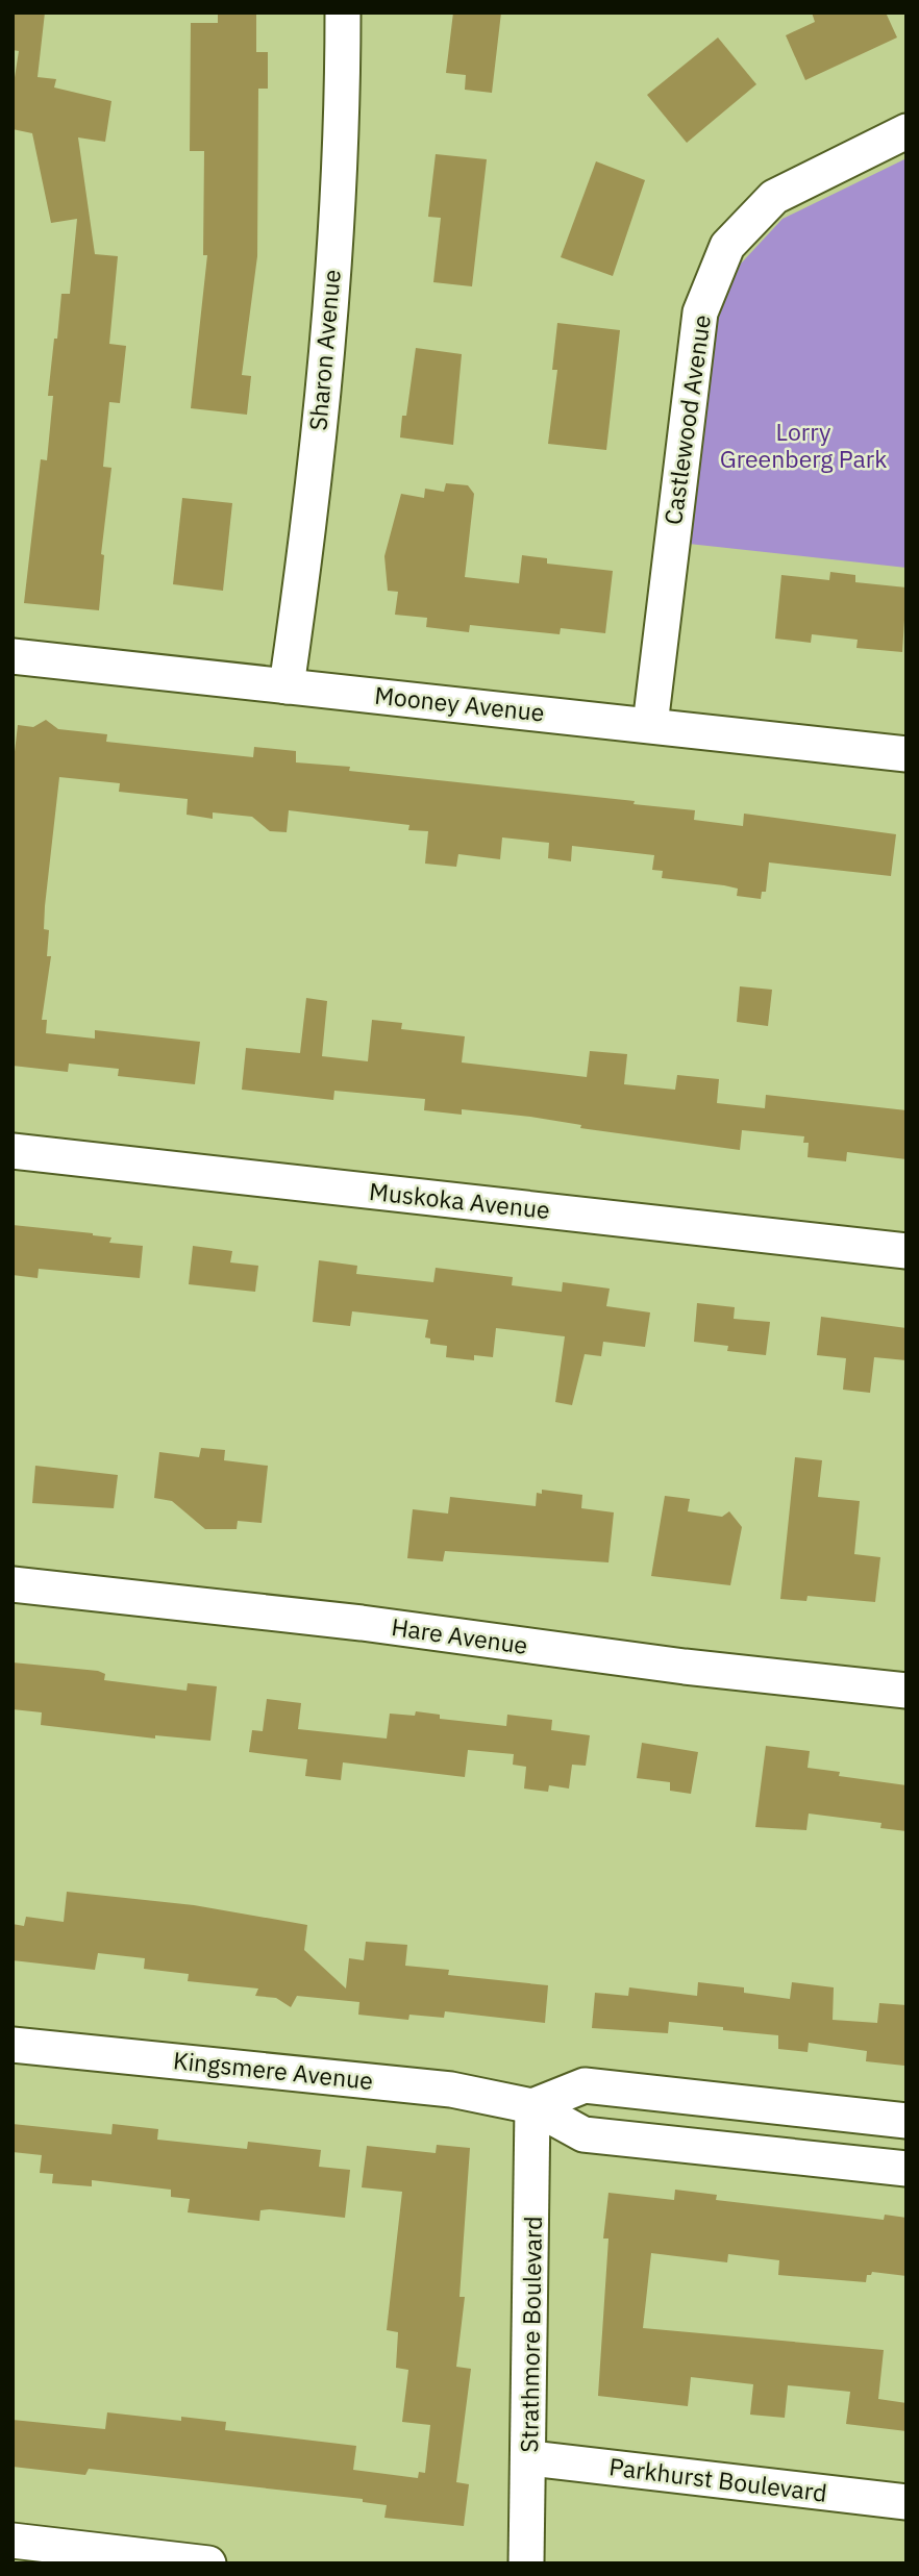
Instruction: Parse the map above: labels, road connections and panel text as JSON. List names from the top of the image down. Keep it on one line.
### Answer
{"streets":{"street":["Sharon Avenue","Castlewood Avenue","Mooney Avenue","Muskoka Avenue","Hare Avenue","Kingsmere Avenue","Strathmore Boulevard","Parkhurst Boulevard"]},"crossings":[["Sharon Avenue","Mooney Avenue"],["Castlewood Avenue","Mooney Avenue"],["Kingsmere Avenue","Strathmore Boulevard"],["Strathmore Boulevard","Parkhurst Boulevard"]],"parks":["Lorry Greenberg Park"]}
